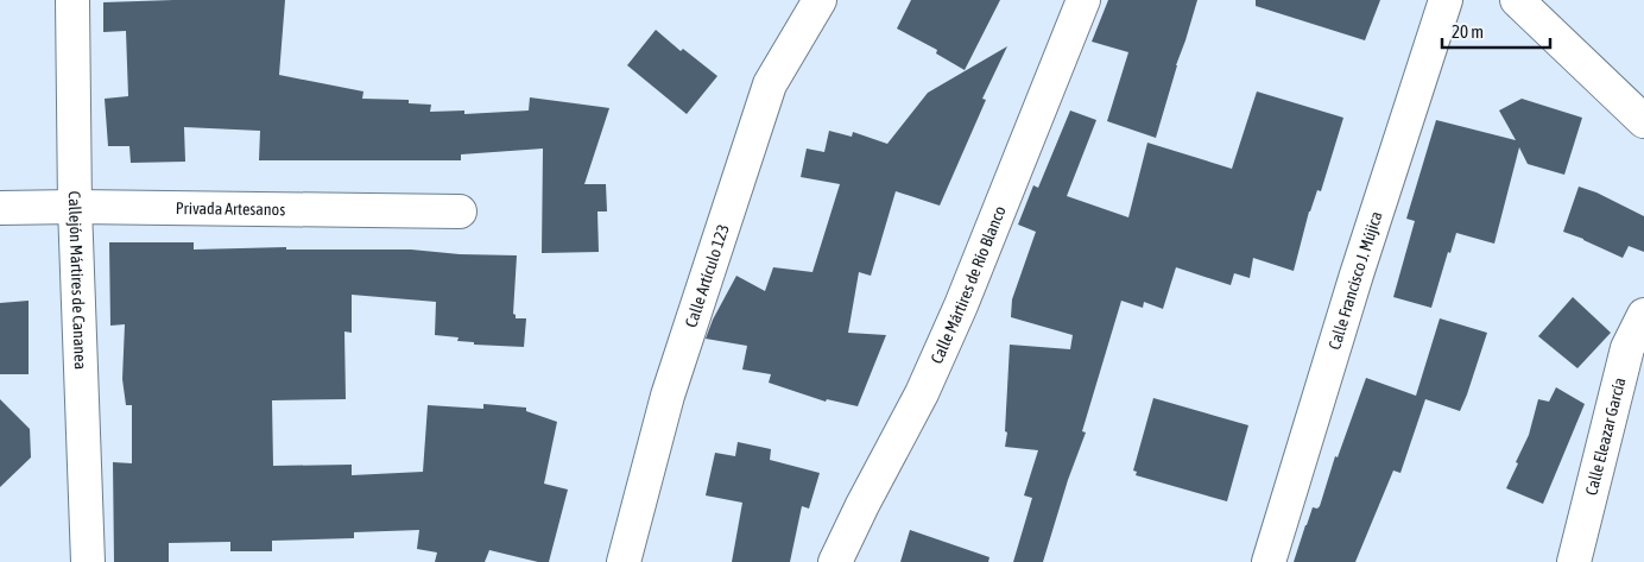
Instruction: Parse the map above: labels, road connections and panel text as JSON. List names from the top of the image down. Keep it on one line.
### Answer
{"streets":{"street":["Privada Artesanos","Calle Artículo 123","Calle Francisco J. Mújica","Callejón Mártires de Cananea","Calle Mártires de Río Blanco","Calle Eleazar García"]},"crossings":[["Privada Artesanos","Callejón Mártires de Cananea"]],"scale_bar":"20 m"}
